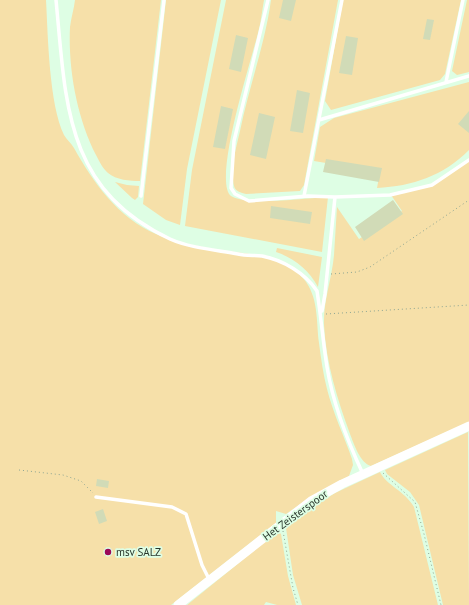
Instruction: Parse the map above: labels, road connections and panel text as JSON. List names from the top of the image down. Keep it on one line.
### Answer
{"streets":{"street":["Het Zeisterspoor"]},"places":["msv SALZ"]}
